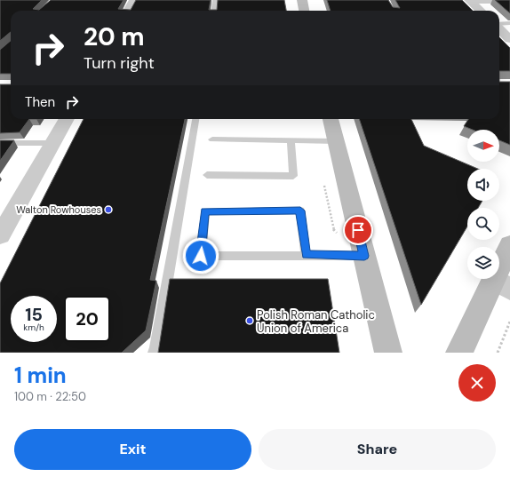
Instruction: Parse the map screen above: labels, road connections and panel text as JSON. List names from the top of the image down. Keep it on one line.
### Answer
{"places":["Walton Rowhouses","Polish Roman Catholic Union of America"],"north":"right","page":{"turn":["20 m","Turn right"],"then":"Then","speed":"15 km/h","limit":"20","heading":["1 min","100 m · 22:50"],"buttons":["Exit","Share"]}}
